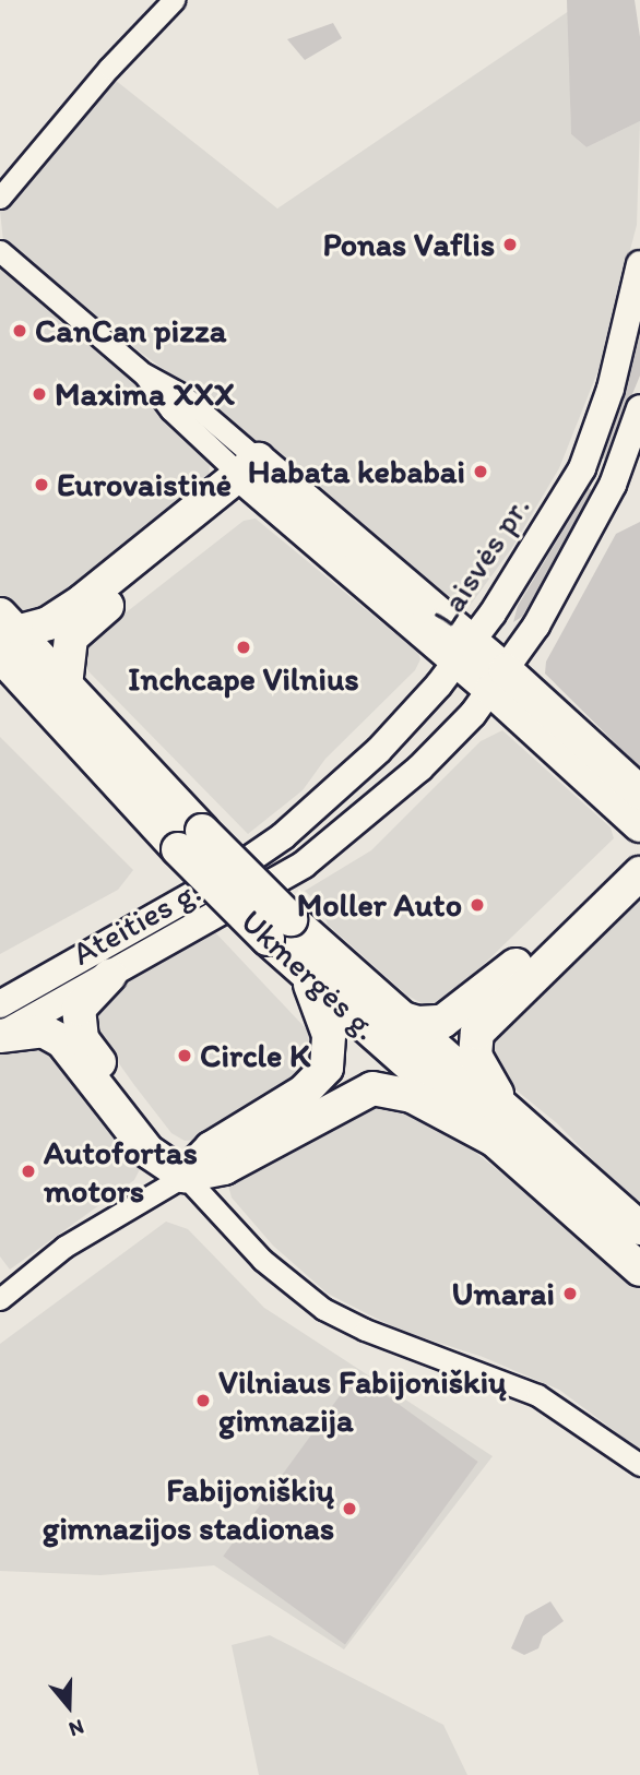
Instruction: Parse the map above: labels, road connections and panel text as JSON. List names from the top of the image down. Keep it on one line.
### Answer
{"streets":{"highway":["Ukmergės g."],"main road":["Laisvės pr.","Ateities g."]},"crossings":[["Laisvės pr.","Ateities g."]],"places":["Ponas Vaflis","CanCan pizza","Maxima XXX","Habata kebabai","Eurovaistinė","Inchcape Vilnius","Moller Auto","Circle K","Autofortas motors","Umarai","Vilniaus Fabijoniškių gimnazija","Fabijoniškių gimnazijos stadionas"],"north":"bottom"}
